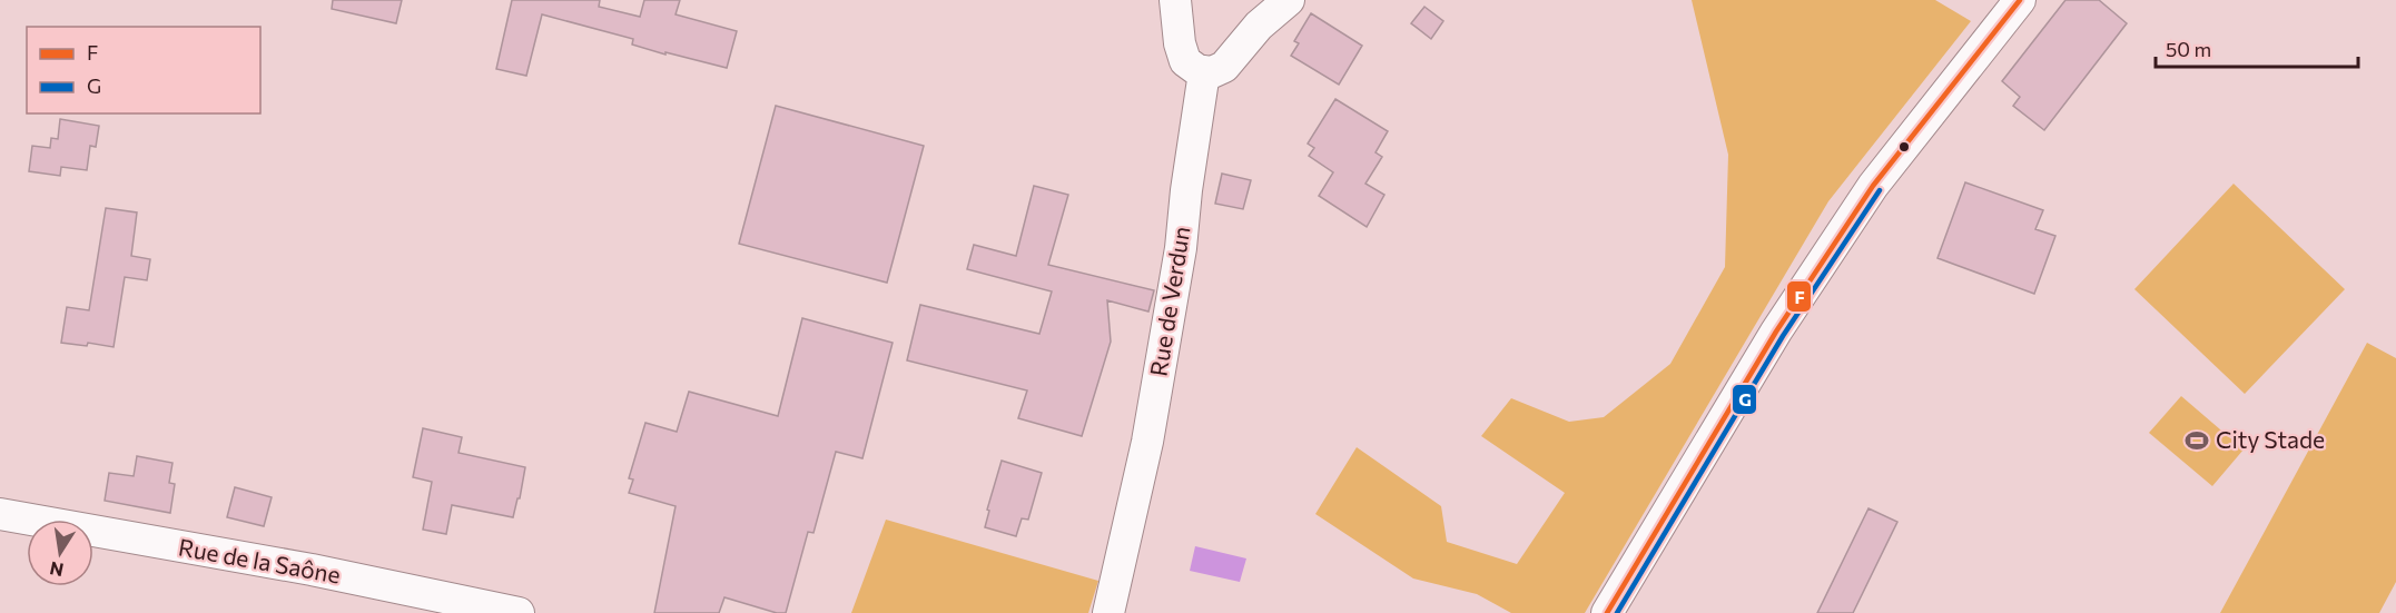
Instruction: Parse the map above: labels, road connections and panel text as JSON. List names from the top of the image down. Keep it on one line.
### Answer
{"streets":{"street":["Rue de Verdun","Rue de la Saône"]},"places":{"sports":["City Stade"]},"lines":["transit line F","transit line G"],"legend":["F","G"],"scale_bar":"50 m","north":"bottom"}
